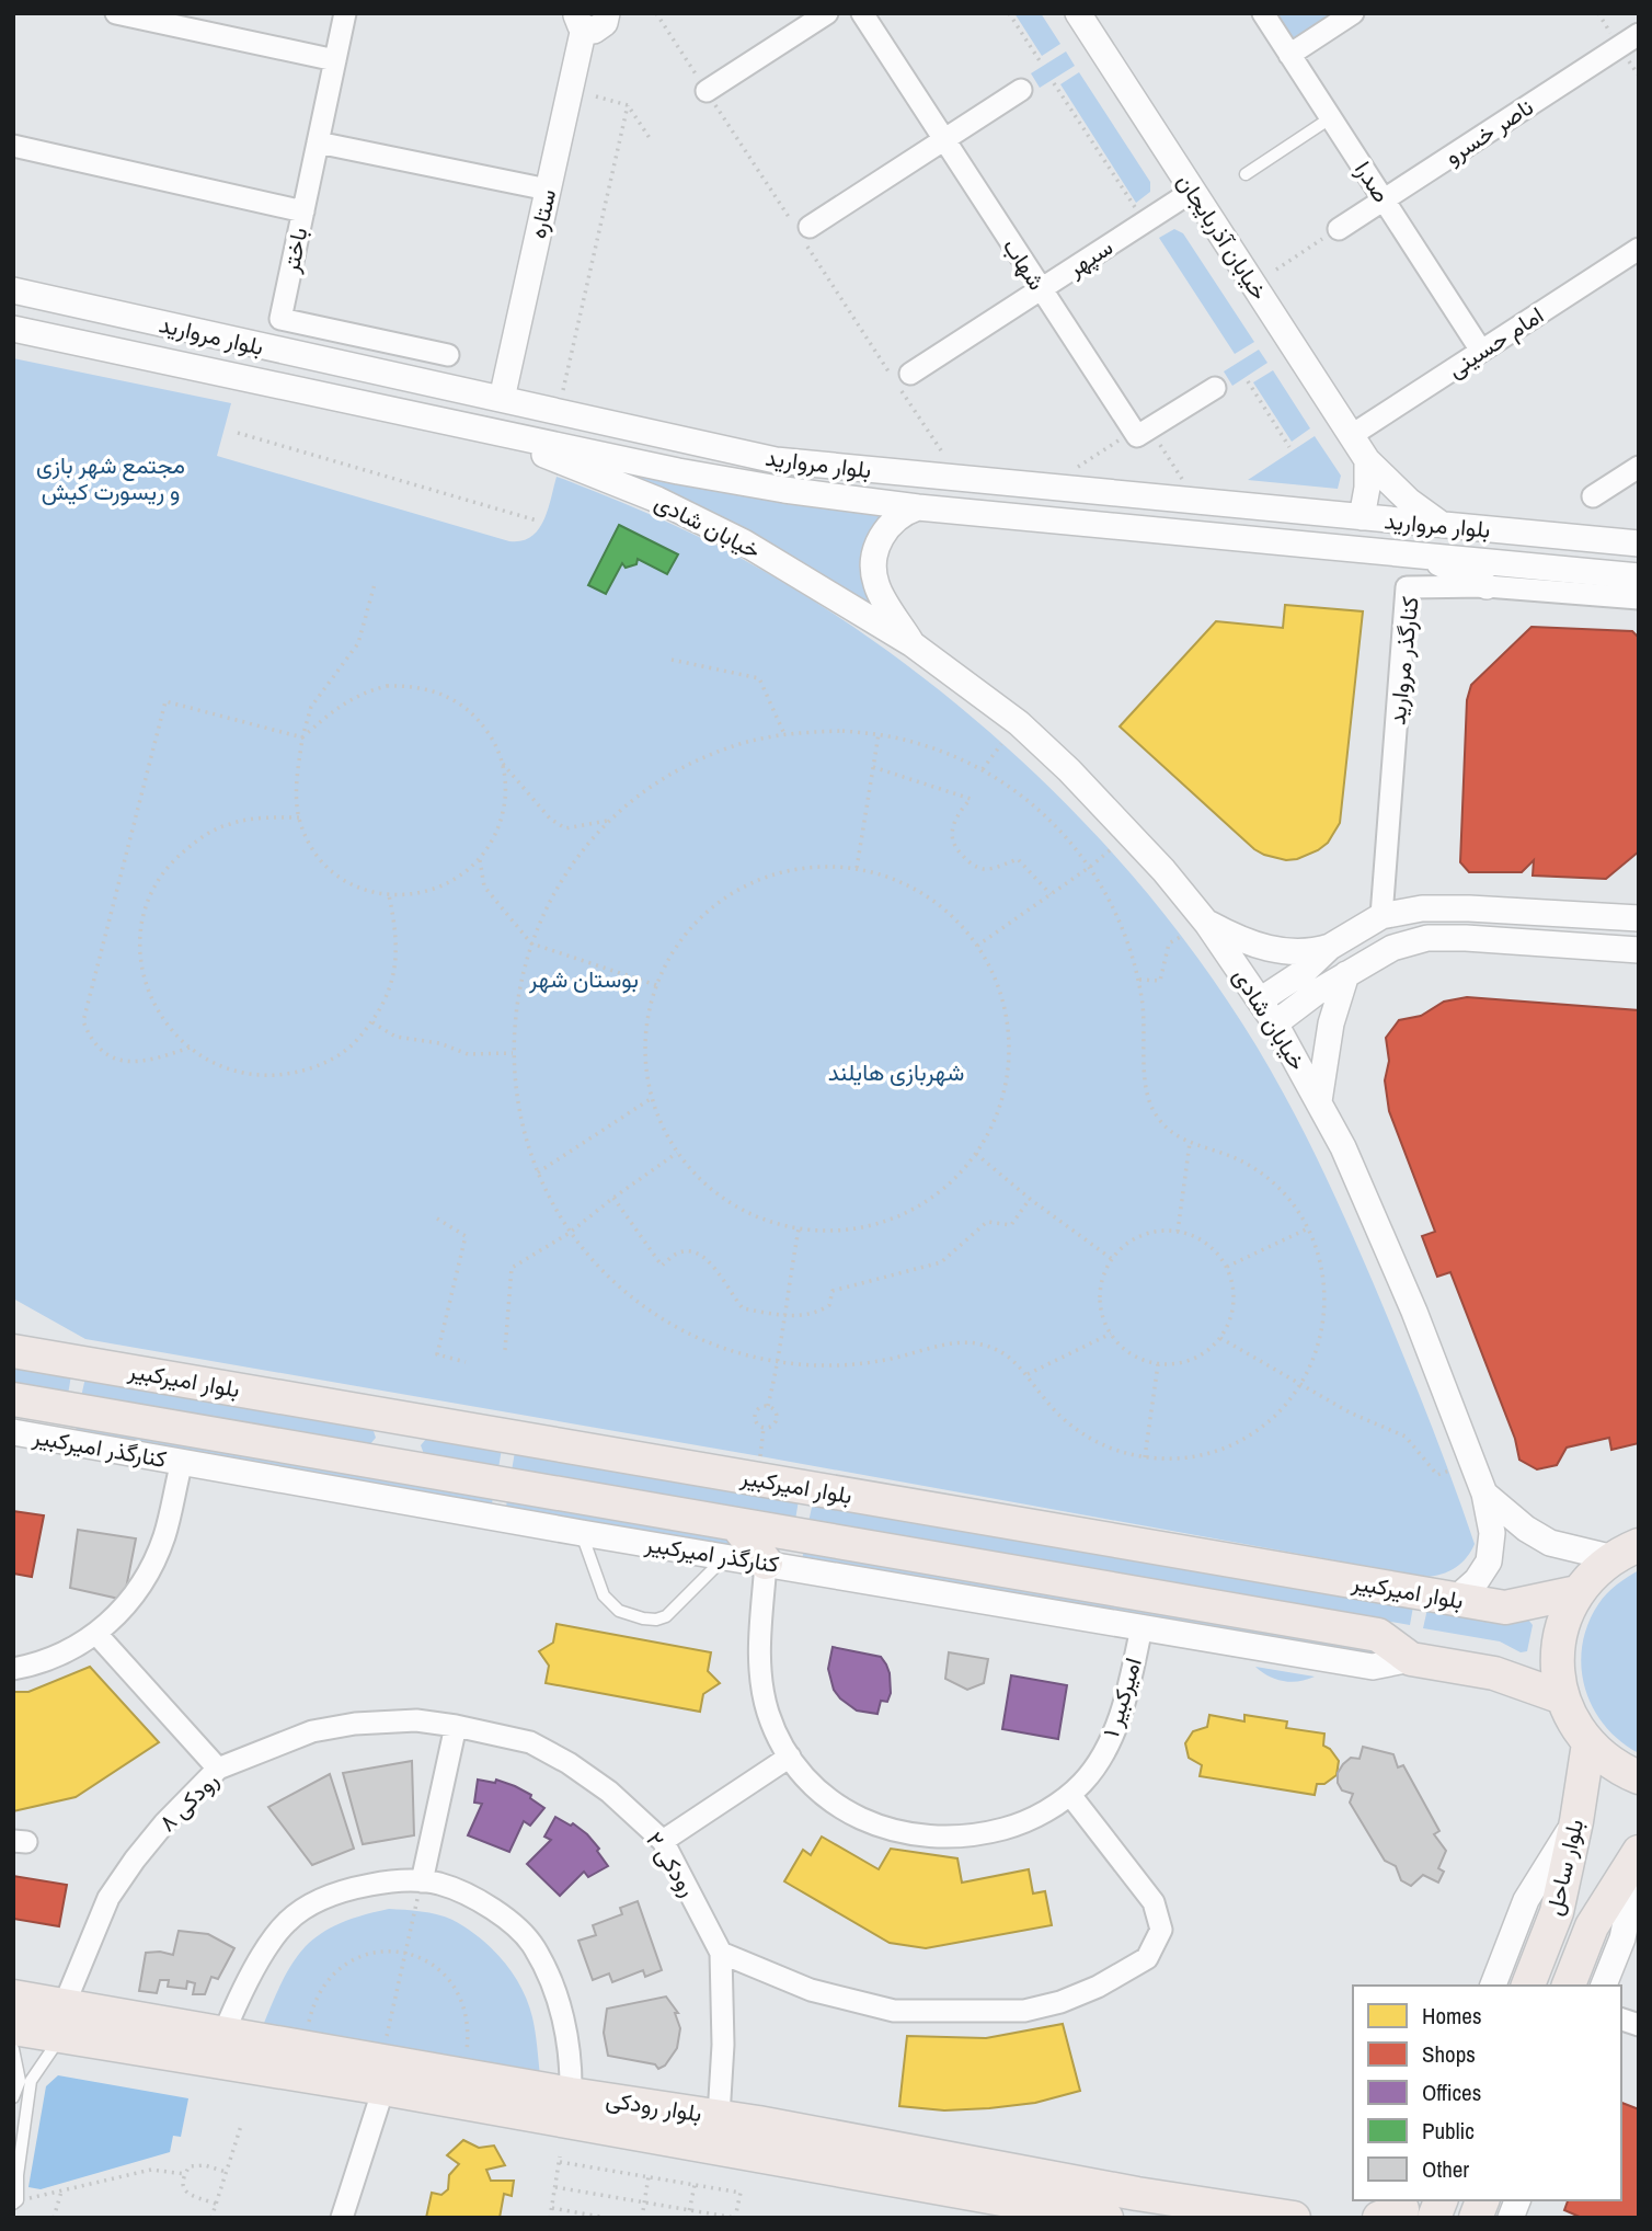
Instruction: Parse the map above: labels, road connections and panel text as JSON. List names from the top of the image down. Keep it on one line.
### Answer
{"streets":{"main road":["بلوار امیرکبیر","بلوار ساحل","بلوار رودکی"],"street":["ناصر خسرو","صدرا","ستاره","خیابان آذربایجان","باختر","سپهر","شهاب","بلوار مروارید","امام حسینی","خیابان شادی","کنارگذر مروارید","کنارگذر امیرکبیر","امیرکبیر ۱","رودکی ۸","رودکی ۲"]},"crossings":[["ناصر خسرو","صدرا"],["صدرا","امام حسینی"],["ستاره","بلوار مروارید"],["خیابان آذربایجان","سپهر"],["خیابان آذربایجان","بلوار مروارید"],["خیابان آذربایجان","امام حسینی"],["سپهر","شهاب"],["بلوار مروارید","خیابان شادی"],["خیابان شادی","بلوار امیرکبیر"],["بلوار امیرکبیر","کنارگذر امیرکبیر"],["کنارگذر امیرکبیر","امیرکبیر ۱"],["رودکی ۸","رودکی ۲"],["رودکی ۸","بلوار رودکی"],["رودکی ۲","بلوار رودکی"]],"parks":["مجتمع شهر بازی و ریسورت کیش","بوستان شهر","شهربازی هایلند"],"legend":["Homes","Shops","Offices","Public","Other"]}
